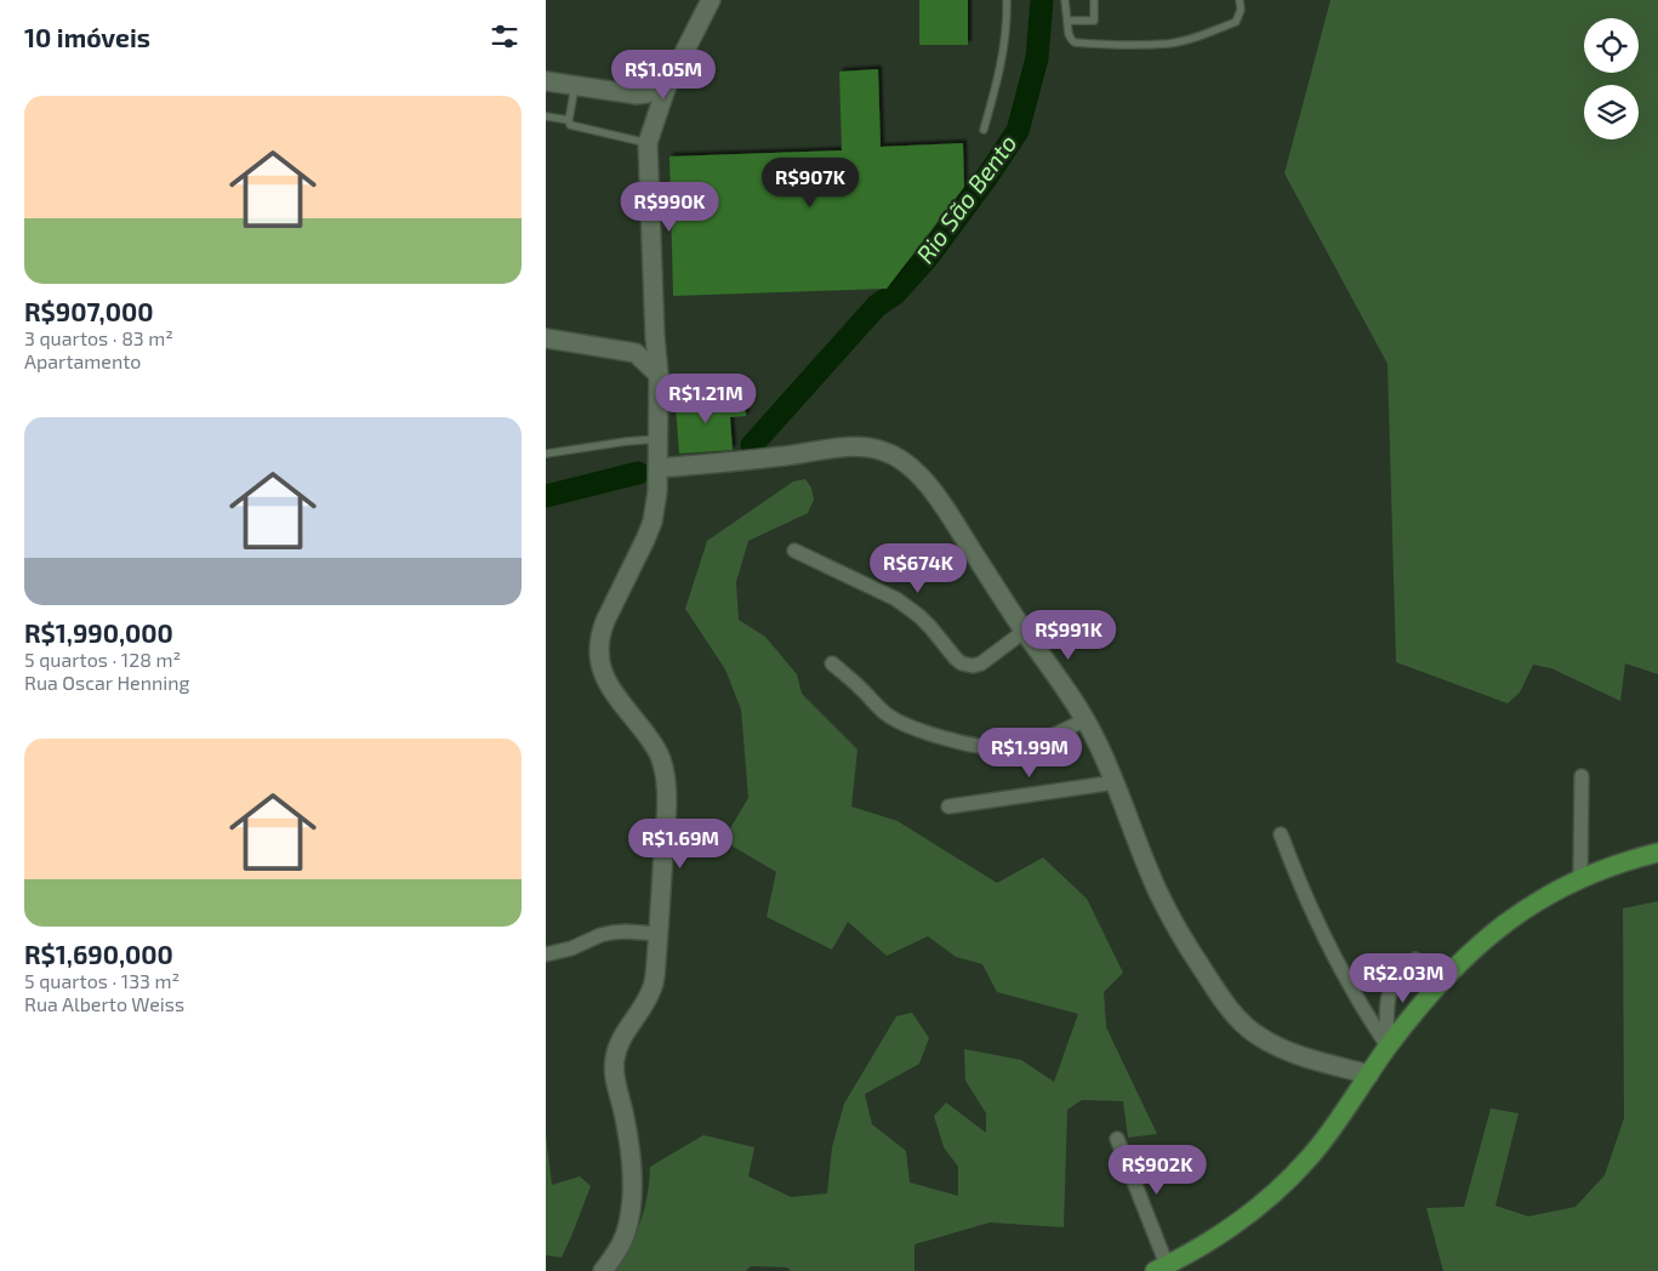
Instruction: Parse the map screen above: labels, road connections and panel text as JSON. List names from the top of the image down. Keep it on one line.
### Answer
{"water":["Rio São Bento"],"page":{"heading":"10 imóveis","price":["R$1.05M","R$907K","R$990K","R$1.21M","R$674K","R$991K","R$1.99M","R$1.69M","R$2.03M","R$902K"],"list":[{"name":"R$907,000","note":"3 quartos · 83 m² · Apartamento"},{"name":"R$1,990,000","note":"5 quartos · 128 m² · Rua Oscar Henning"},{"name":"R$1,690,000","note":"5 quartos · 133 m² · Rua Alberto Weiss"}]}}
